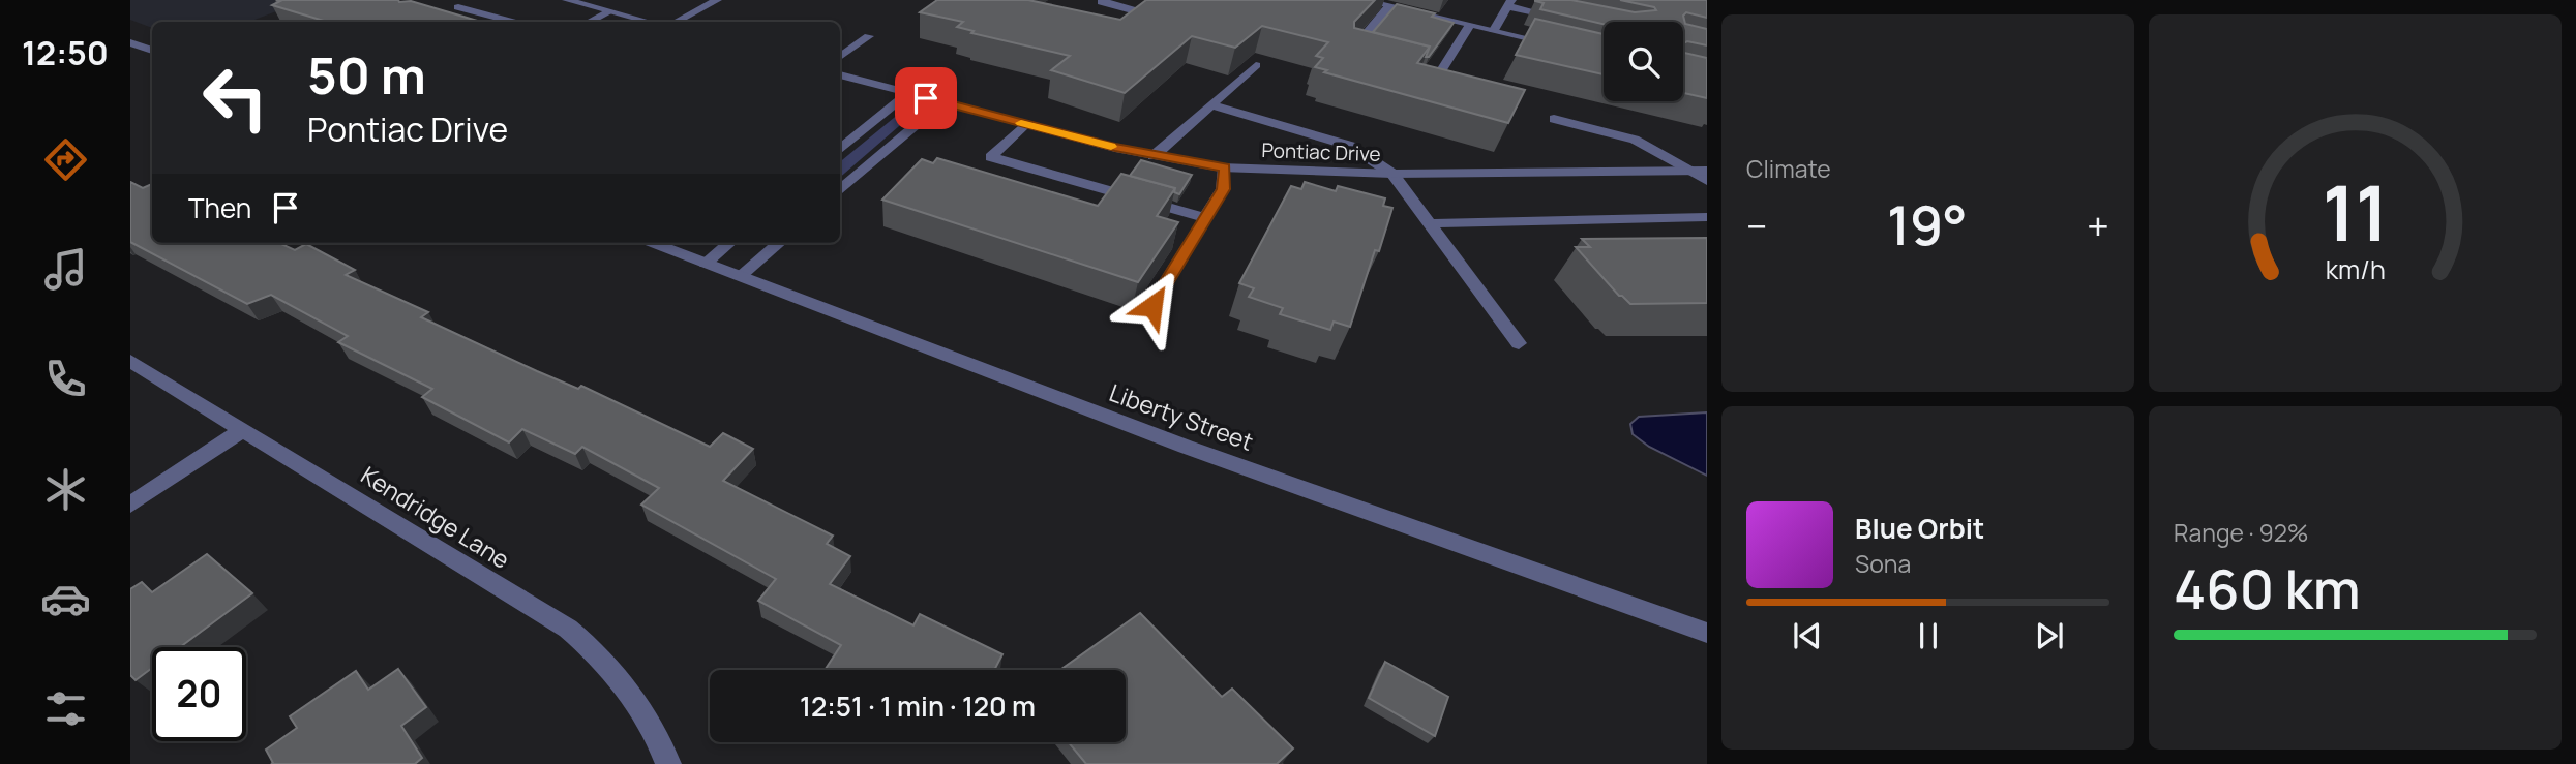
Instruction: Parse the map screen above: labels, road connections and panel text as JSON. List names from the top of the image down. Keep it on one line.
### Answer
{"streets":{"street":["Pontiac Drive","Liberty Street","Kendridge Lane"]},"page":{"tabs":"12:50","tile":["Climate",["Range · 92%","460 km"]],"turn":["50 m","Pontiac Drive"],"then":"Then","heat":["−","19°","+"],"song":["Blue Orbit","Sona"],"limit":"20","trip":"12:51 · 1 min · 120 m","gauge":["11","km/h"]}}
